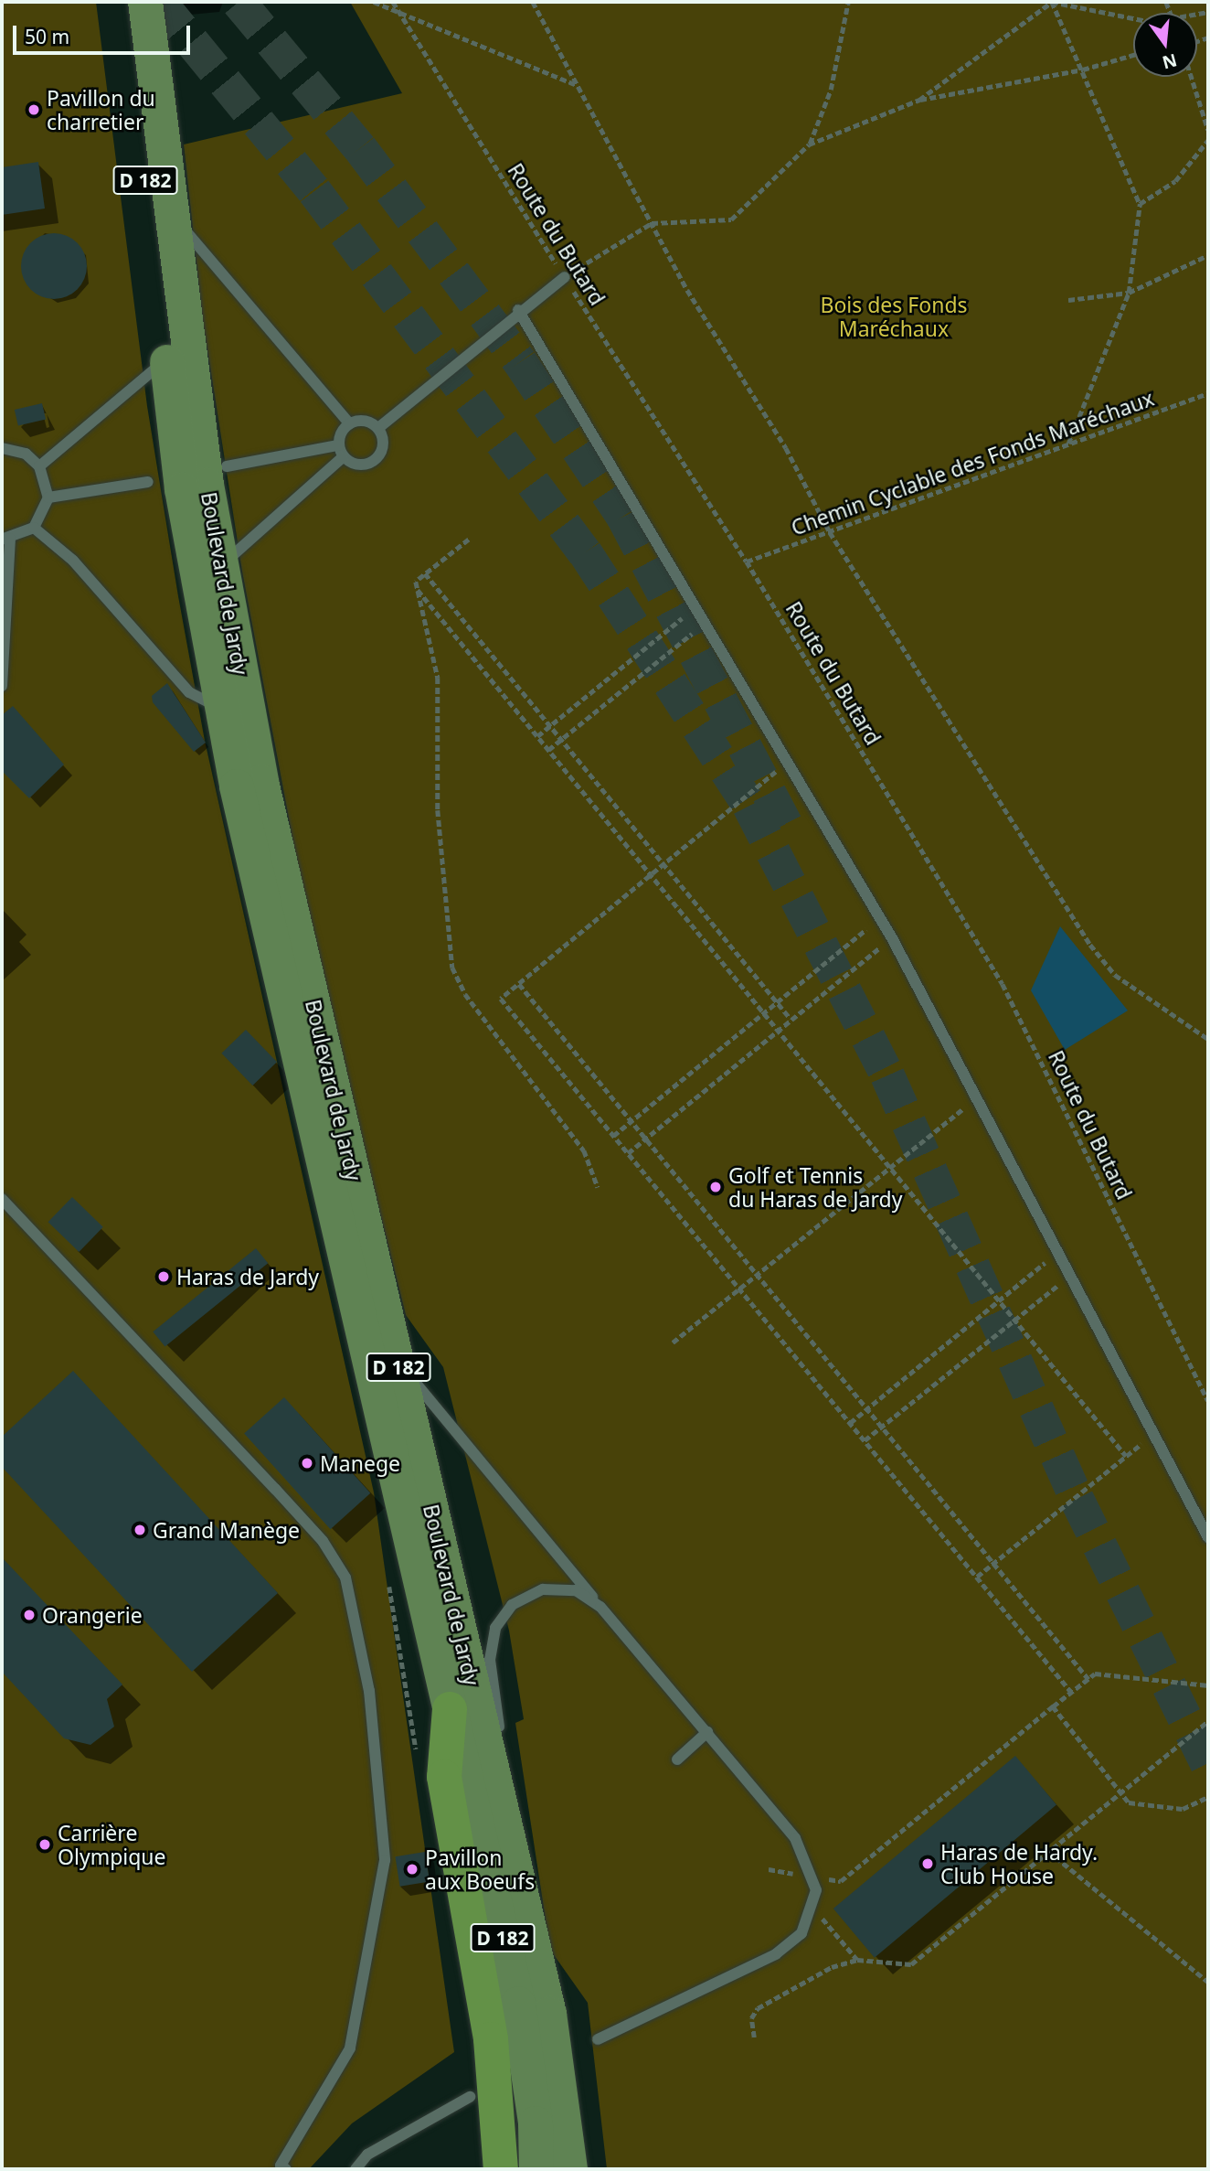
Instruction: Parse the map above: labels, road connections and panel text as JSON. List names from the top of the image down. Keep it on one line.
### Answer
{"streets":{"main road":["D 182","Boulevard de Jardy"],"path":["Route du Butard","Chemin Cyclable des Fonds Maréchaux"]},"crossings":[["Route du Butard","Chemin Cyclable des Fonds Maréchaux"]],"parks":["Bois des Fonds Maréchaux"],"places":["Pavillon du charretier","Golf et Tennis du Haras de Jardy","Haras de Jardy","Manege","Grand Manège","Orangerie","Carrière Olympique","Haras de Hardy. Club House","Pavillon aux Boeufs"],"scale_bar":"50 m","north":"bottom"}
